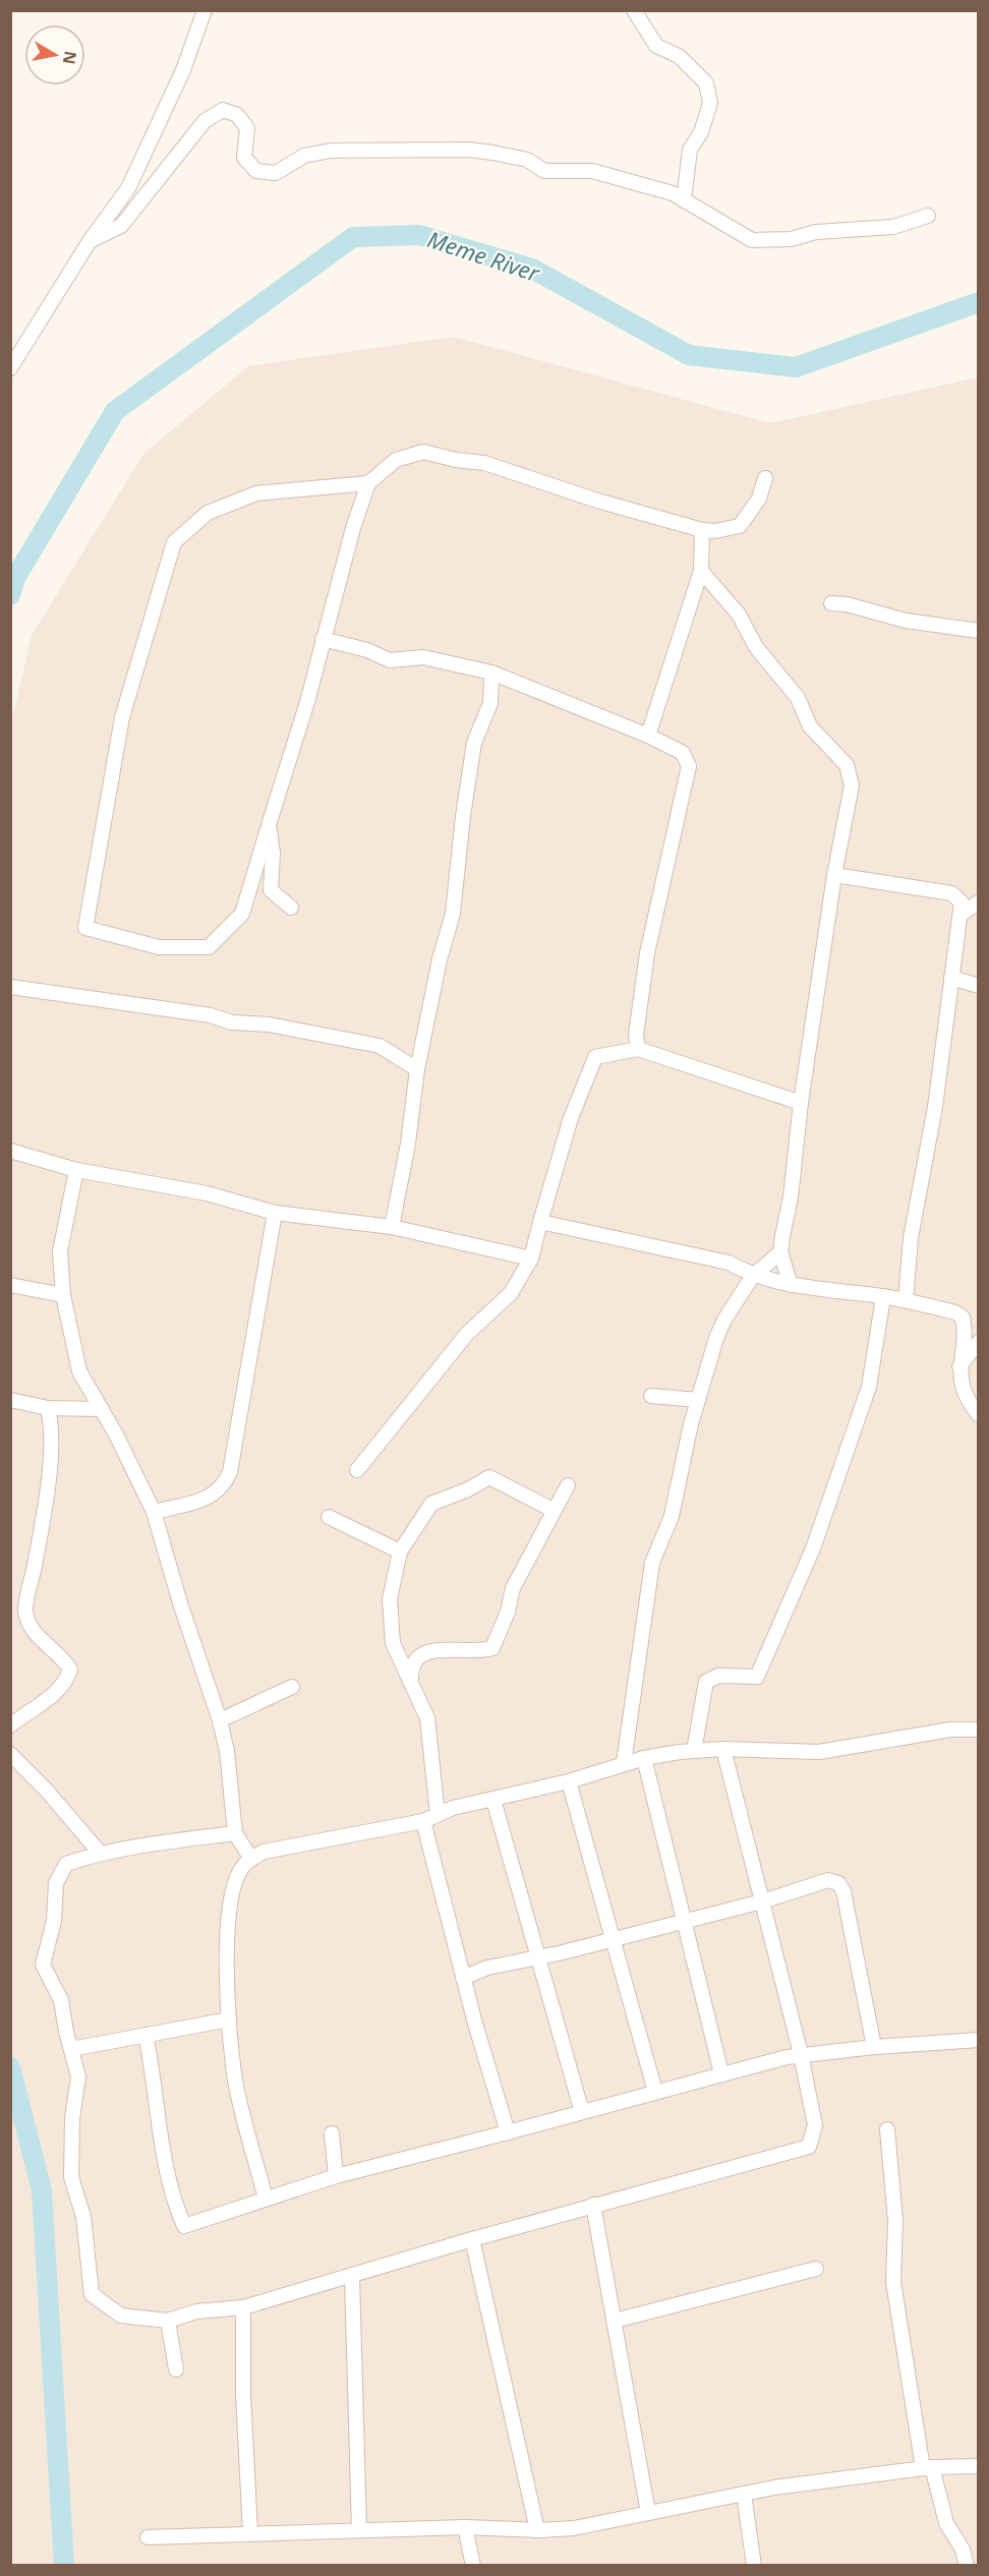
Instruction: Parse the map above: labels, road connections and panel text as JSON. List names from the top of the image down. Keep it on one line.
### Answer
{"water":["Meme River"],"north":"right"}
